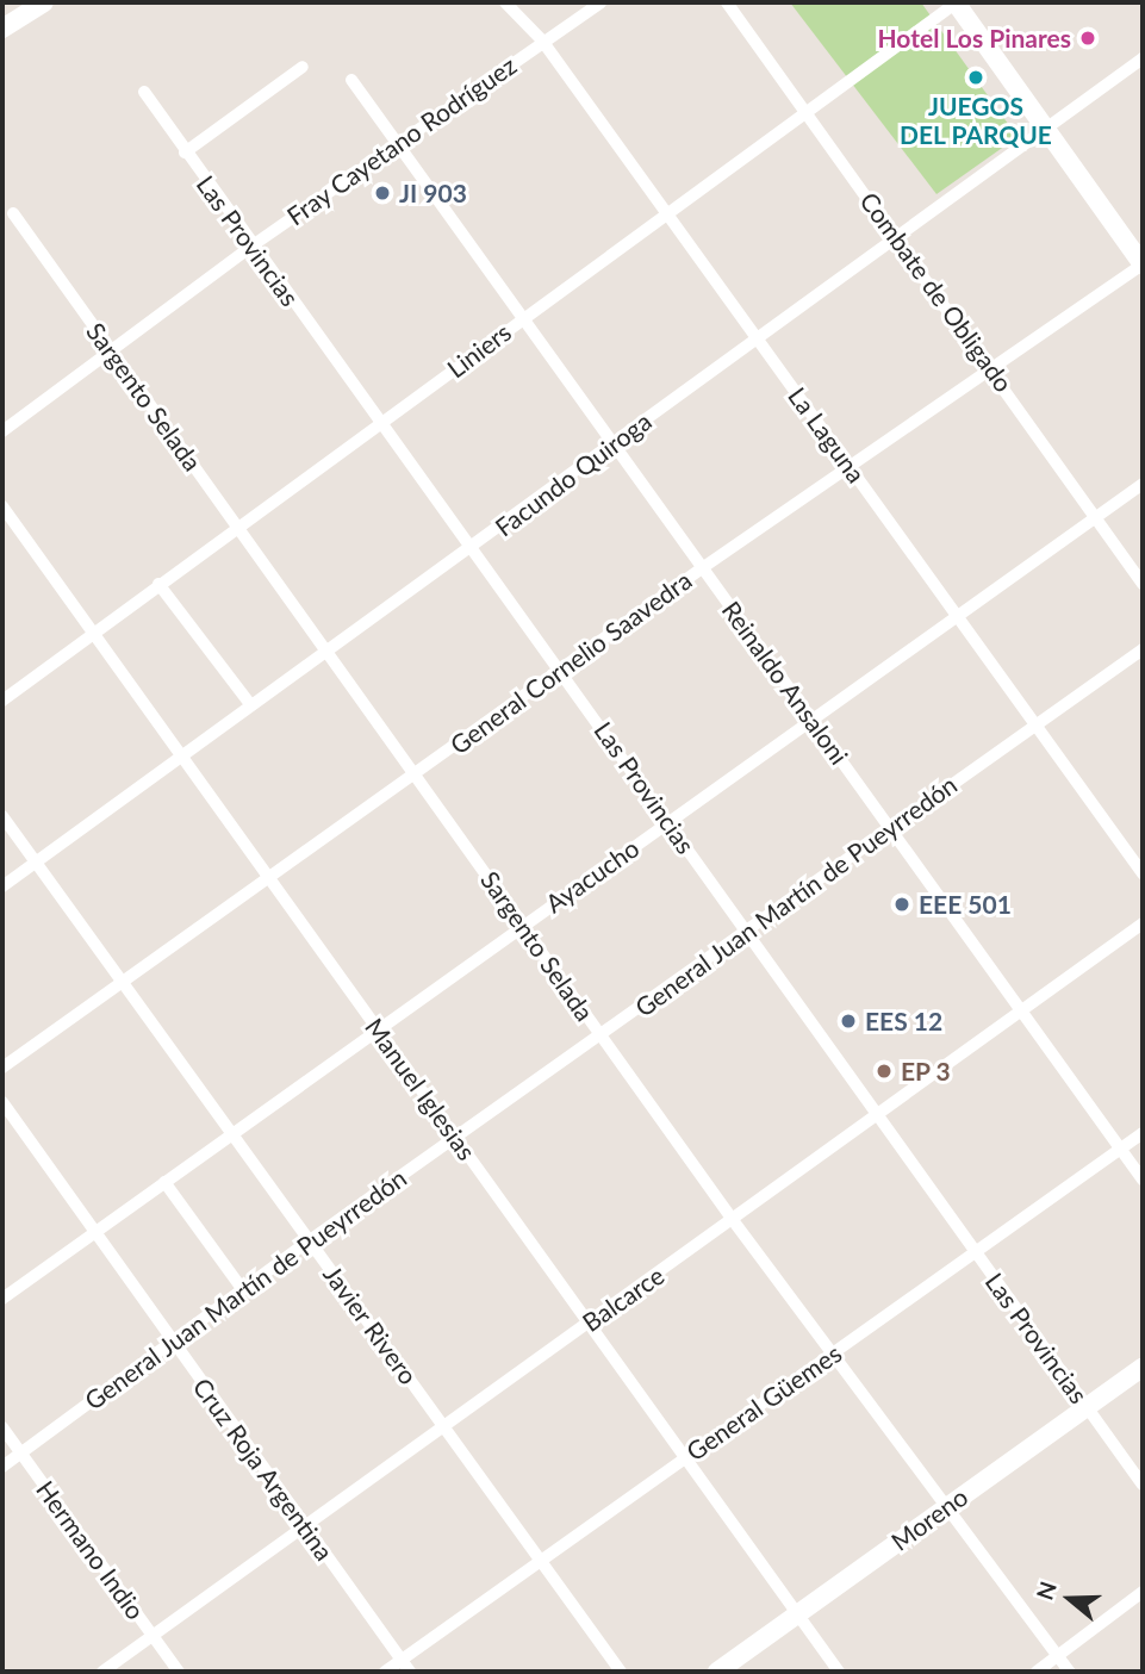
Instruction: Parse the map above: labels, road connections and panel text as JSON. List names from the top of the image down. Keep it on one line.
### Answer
{"streets":{"street":["Fray Cayetano Rodríguez","Las Provincias","Combate de Obligado","Liniers","Sargento Selada","La Laguna","Facundo Quiroga","General Cornelio Saavedra","Reinaldo Ansaloni","Ayacucho","General Juan Martín de Pueyrredón","Manuel Iglesias","Balcarce","Javier Rivero","General Güemes","Cruz Roja Argentina","Moreno","Hermano Indio"]},"crossings":[["Fray Cayetano Rodríguez","Las Provincias"],["Fray Cayetano Rodríguez","Sargento Selada"],["Fray Cayetano Rodríguez","La Laguna"],["Fray Cayetano Rodríguez","Reinaldo Ansaloni"],["Las Provincias","Liniers"],["Las Provincias","Facundo Quiroga"],["Las Provincias","General Cornelio Saavedra"],["Las Provincias","Ayacucho"],["Las Provincias","General Juan Martín de Pueyrredón"],["Las Provincias","Balcarce"],["Las Provincias","General Güemes"],["Las Provincias","Moreno"],["Combate de Obligado","Liniers"],["Combate de Obligado","Facundo Quiroga"],["Combate de Obligado","General Cornelio Saavedra"],["Combate de Obligado","Ayacucho"],["Liniers","Sargento Selada"],["Liniers","La Laguna"],["Liniers","Reinaldo Ansaloni"],["Liniers","Manuel Iglesias"],["Sargento Selada","Facundo Quiroga"],["Sargento Selada","General Cornelio Saavedra"],["Sargento Selada","Ayacucho"],["Sargento Selada","General Juan Martín de Pueyrredón"],["Sargento Selada","Balcarce"],["Sargento Selada","General Güemes"],["Sargento Selada","Moreno"],["La Laguna","Facundo Quiroga"],["La Laguna","General Cornelio Saavedra"],["La Laguna","Ayacucho"],["La Laguna","General Juan Martín de Pueyrredón"],["Facundo Quiroga","Reinaldo Ansaloni"],["Facundo Quiroga","Manuel Iglesias"],["Facundo Quiroga","Javier Rivero"],["General Cornelio Saavedra","Reinaldo Ansaloni"],["General Cornelio Saavedra","Manuel Iglesias"],["General Cornelio Saavedra","Javier Rivero"],["Reinaldo Ansaloni","Ayacucho"],["Reinaldo Ansaloni","General Juan Martín de Pueyrredón"],["Reinaldo Ansaloni","Balcarce"],["Reinaldo Ansaloni","General Güemes"],["Ayacucho","Manuel Iglesias"],["Ayacucho","Javier Rivero"],["Ayacucho","Cruz Roja Argentina"],["General Juan Martín de Pueyrredón","Manuel Iglesias"],["General Juan Martín de Pueyrredón","Javier Rivero"],["General Juan Martín de Pueyrredón","Cruz Roja Argentina"],["General Juan Martín de Pueyrredón","Hermano Indio"],["Manuel Iglesias","Balcarce"],["Manuel Iglesias","General Güemes"],["Manuel Iglesias","Moreno"],["Balcarce","Javier Rivero"],["Balcarce","Cruz Roja Argentina"],["Balcarce","Hermano Indio"],["Javier Rivero","General Güemes"],["General Güemes","Cruz Roja Argentina"]],"places":["Hotel Los Pinares","JUEGOS DEL PARQUE","JI 903","EEE 501","EES 12","EP 3"],"north":"left"}
